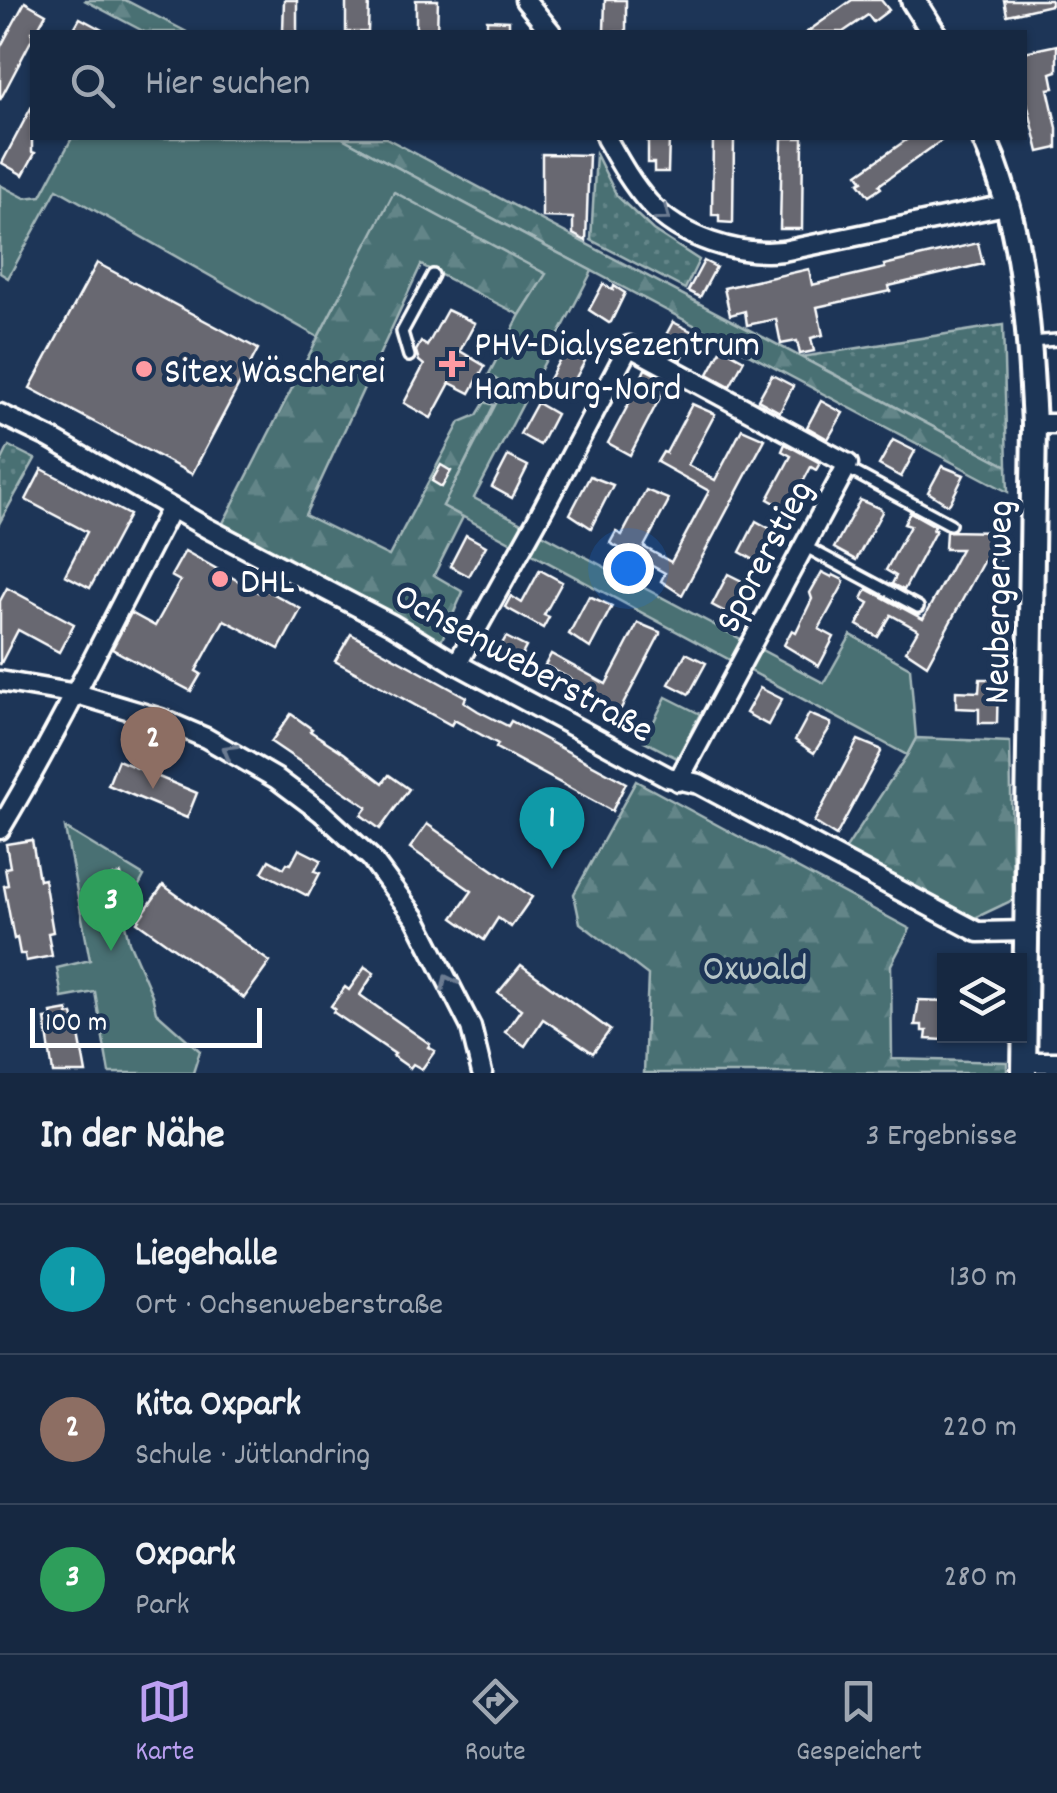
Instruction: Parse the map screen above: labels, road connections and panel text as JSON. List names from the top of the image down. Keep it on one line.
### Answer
{"streets":{"street":["Sporerstieg","Neubergerweg","Ochsenweberstraße"]},"crossings":[["Sporerstieg","Ochsenweberstraße"],["Neubergerweg","Ochsenweberstraße"]],"parks":["Oxwald"],"places":{"health":["PHV-Dialysezentrum Hamburg-Nord"],"other":["Sitex Wäscherei","DHL"]},"scale_bar":"100 m","page":{"search":"Hier suchen","pins":["2","1","3"],"scale":"100 m","heading":["In der Nähe","3 Ergebnisse"],"list":[{"mark":"1","name":"Liegehalle","note":"Ort · Ochsenweberstraße","value":"130 m"},{"mark":"2","name":"Kita Oxpark","note":"Schule · Jütlandring","value":"220 m"},{"mark":"3","name":"Oxpark","note":"Park","value":"280 m"}],"nav":["Karte","Route","Gespeichert"]}}
